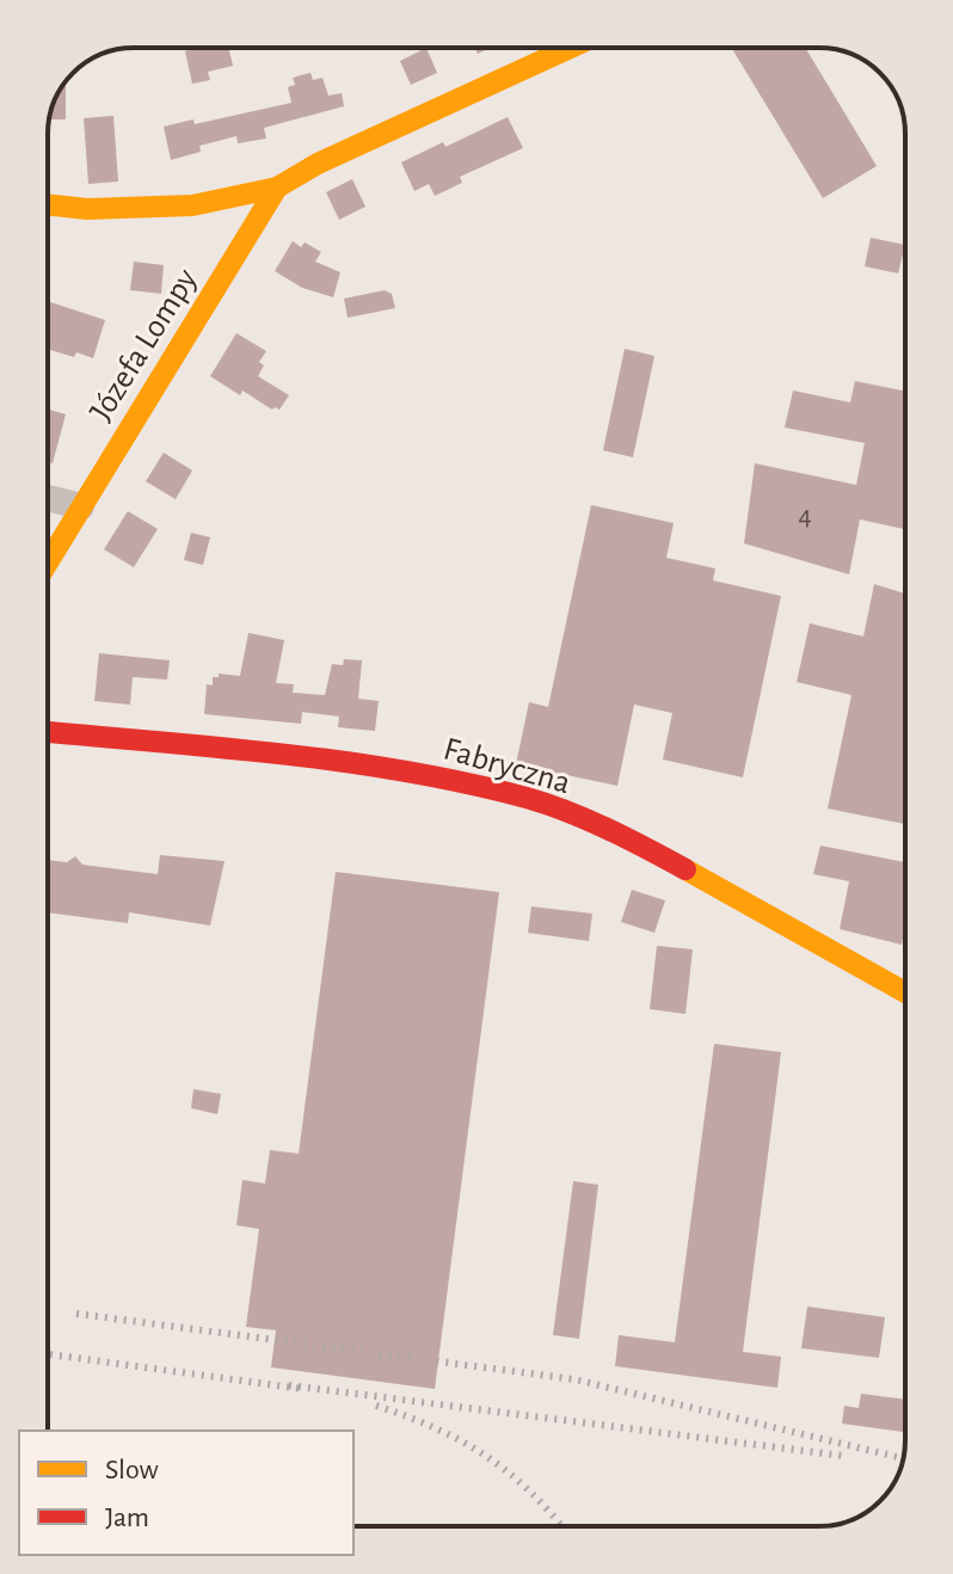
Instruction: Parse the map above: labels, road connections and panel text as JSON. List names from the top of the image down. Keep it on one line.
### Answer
{"streets":{"street":["Józefa Lompy","Fabryczna"]},"house_numbers":["4"],"legend":["Slow","Jam"]}
